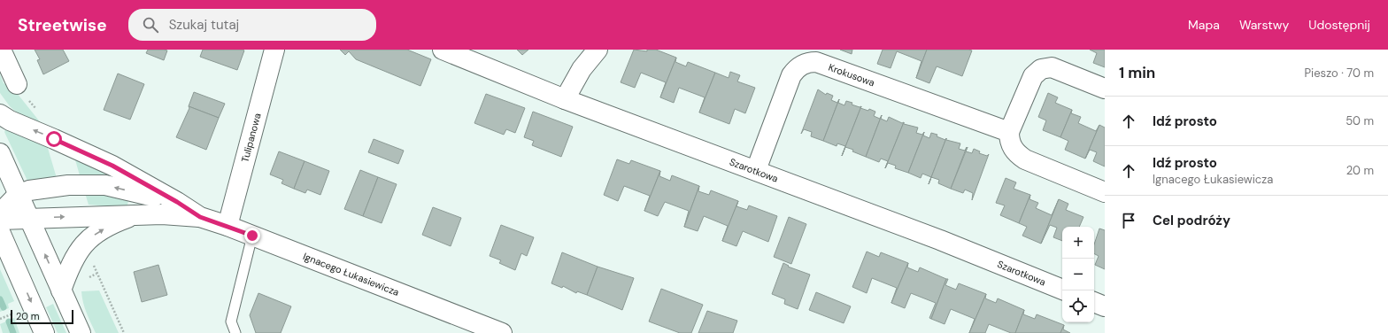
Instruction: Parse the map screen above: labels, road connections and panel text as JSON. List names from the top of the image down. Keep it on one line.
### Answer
{"streets":{"street":["Krokusowa","Tulipanowa","Szarotkowa","Ignacego Łukasiewicza"]},"crossings":[["Krokusowa","Szarotkowa"],["Tulipanowa","Ignacego Łukasiewicza"]],"scale_bar":"20 m","page":{"header":"Streetwise","search":"Szukaj tutaj","nav":["Mapa","Warstwy","Udostępnij"],"heading":["1 min","Pieszo · 70 m"],"list":[["Idź prosto","50 m"],["Idź prosto","Ignacego Łukasiewicza","20 m"],"Cel podróży"],"map_buttons":["+","−"],"scale":"20 m"}}
